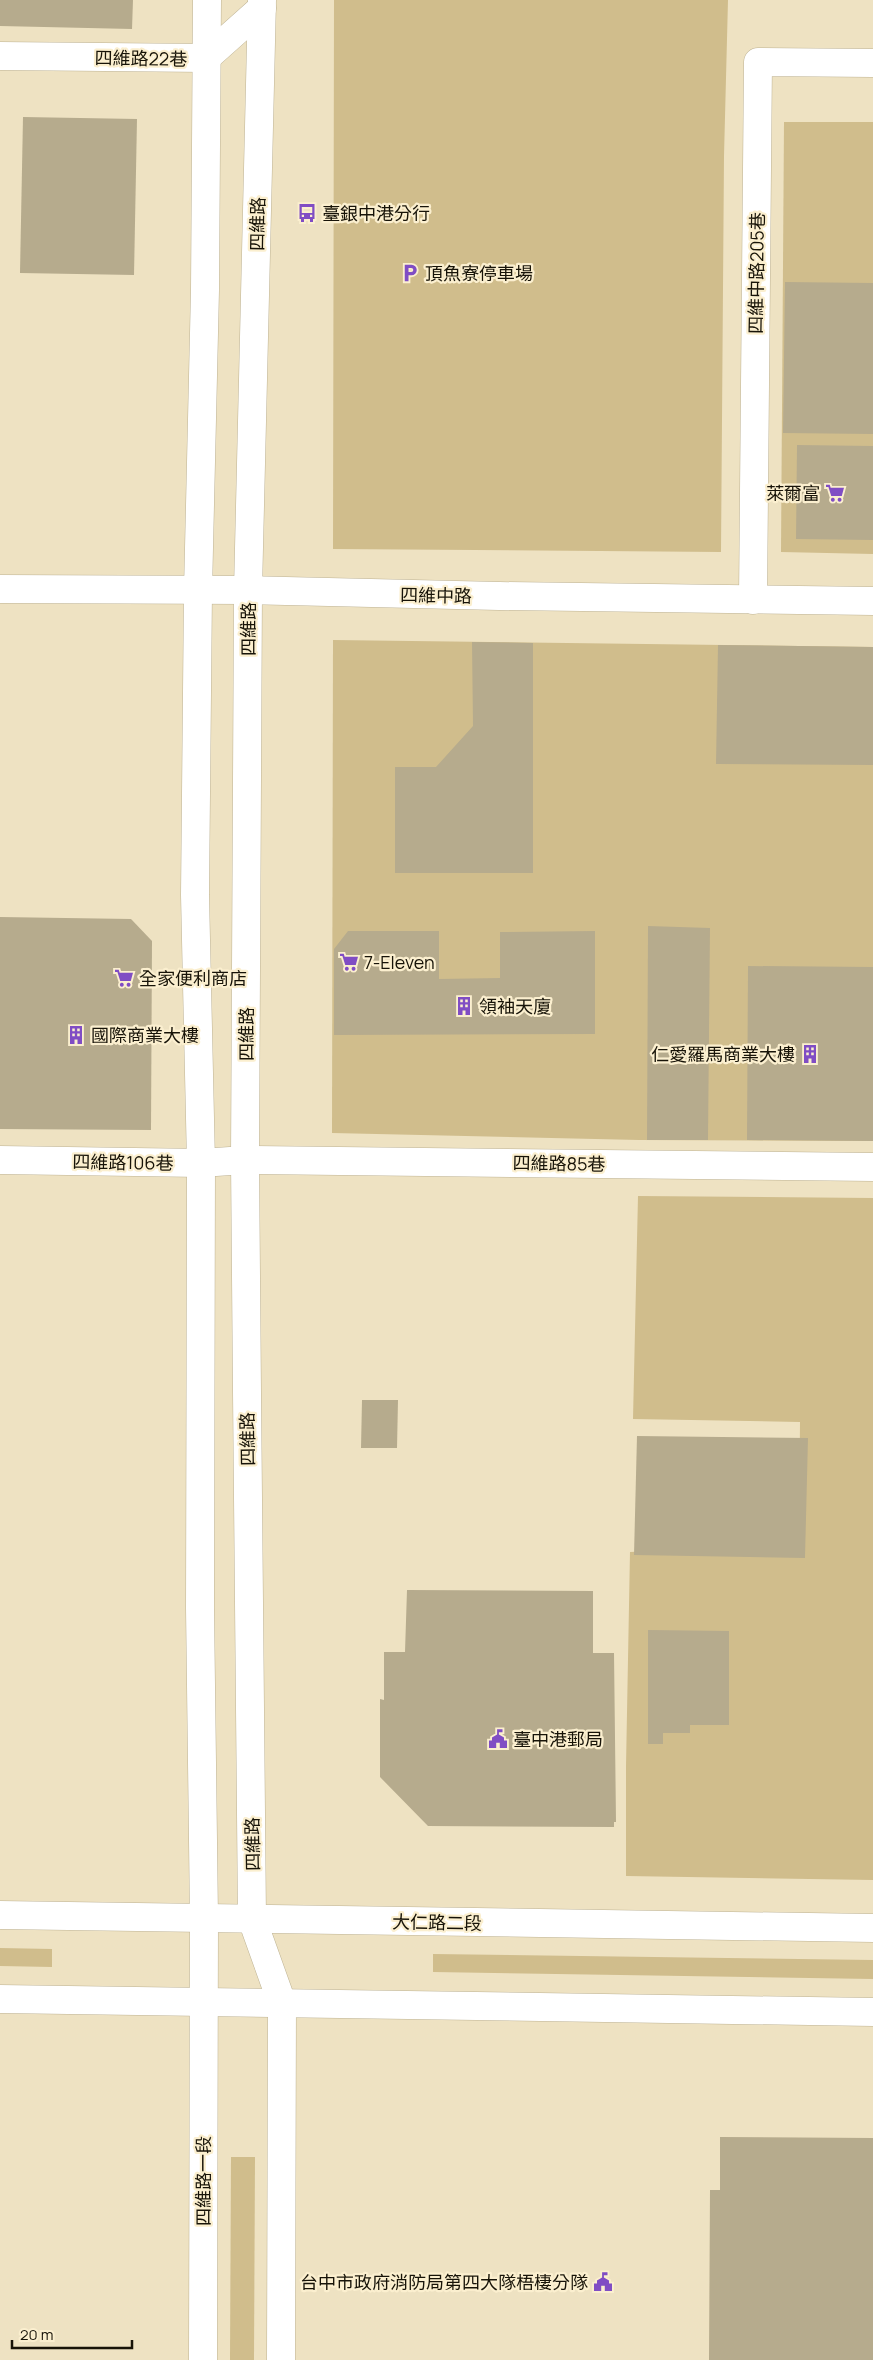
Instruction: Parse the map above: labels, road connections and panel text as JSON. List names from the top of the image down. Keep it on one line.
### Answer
{"streets":{"street":["四維路22巷","四維路","四維中路205巷","四維中路","四維路106巷","四維路85巷","大仁路二段","四維路一段"]},"crossings":[["四維路22巷","四維路"],["四維路","四維中路"],["四維路","四維路106巷"],["四維路","四維路85巷"],["四維路","大仁路二段"],["四維中路205巷","四維中路"],["四維路106巷","四維路85巷"]],"places":{"bus stop":["臺銀中港分行"],"parking":["頂魚寮停車場"],"supermarket":["萊爾富","7-Eleven","全家便利商店"],"building":["領袖天廈","國際商業大樓","仁愛羅馬商業大樓"],"public building":["臺中港郵局","台中市政府消防局第四大隊梧棲分隊"]},"scale_bar":"20 m"}
